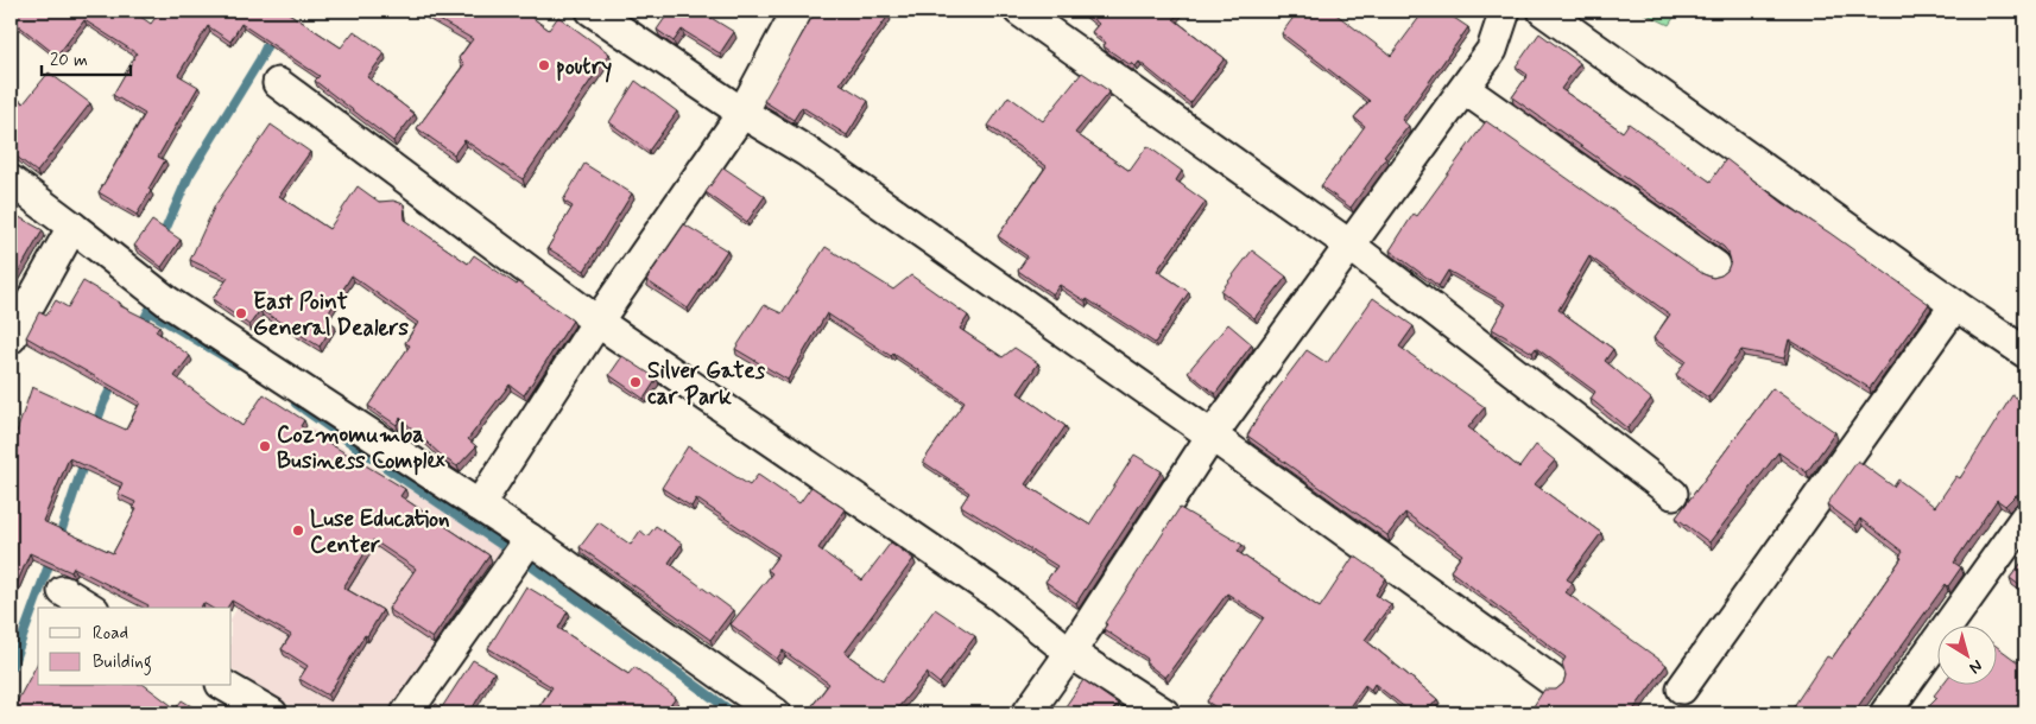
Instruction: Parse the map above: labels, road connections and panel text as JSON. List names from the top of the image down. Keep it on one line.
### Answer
{"places":["poutry","East Point General Dealers","Silver Gates car Park","Cozmomumba Business Complex","Luse Education Center"],"legend":["Road","Building"],"scale_bar":"20 m","north":"bottom right"}
